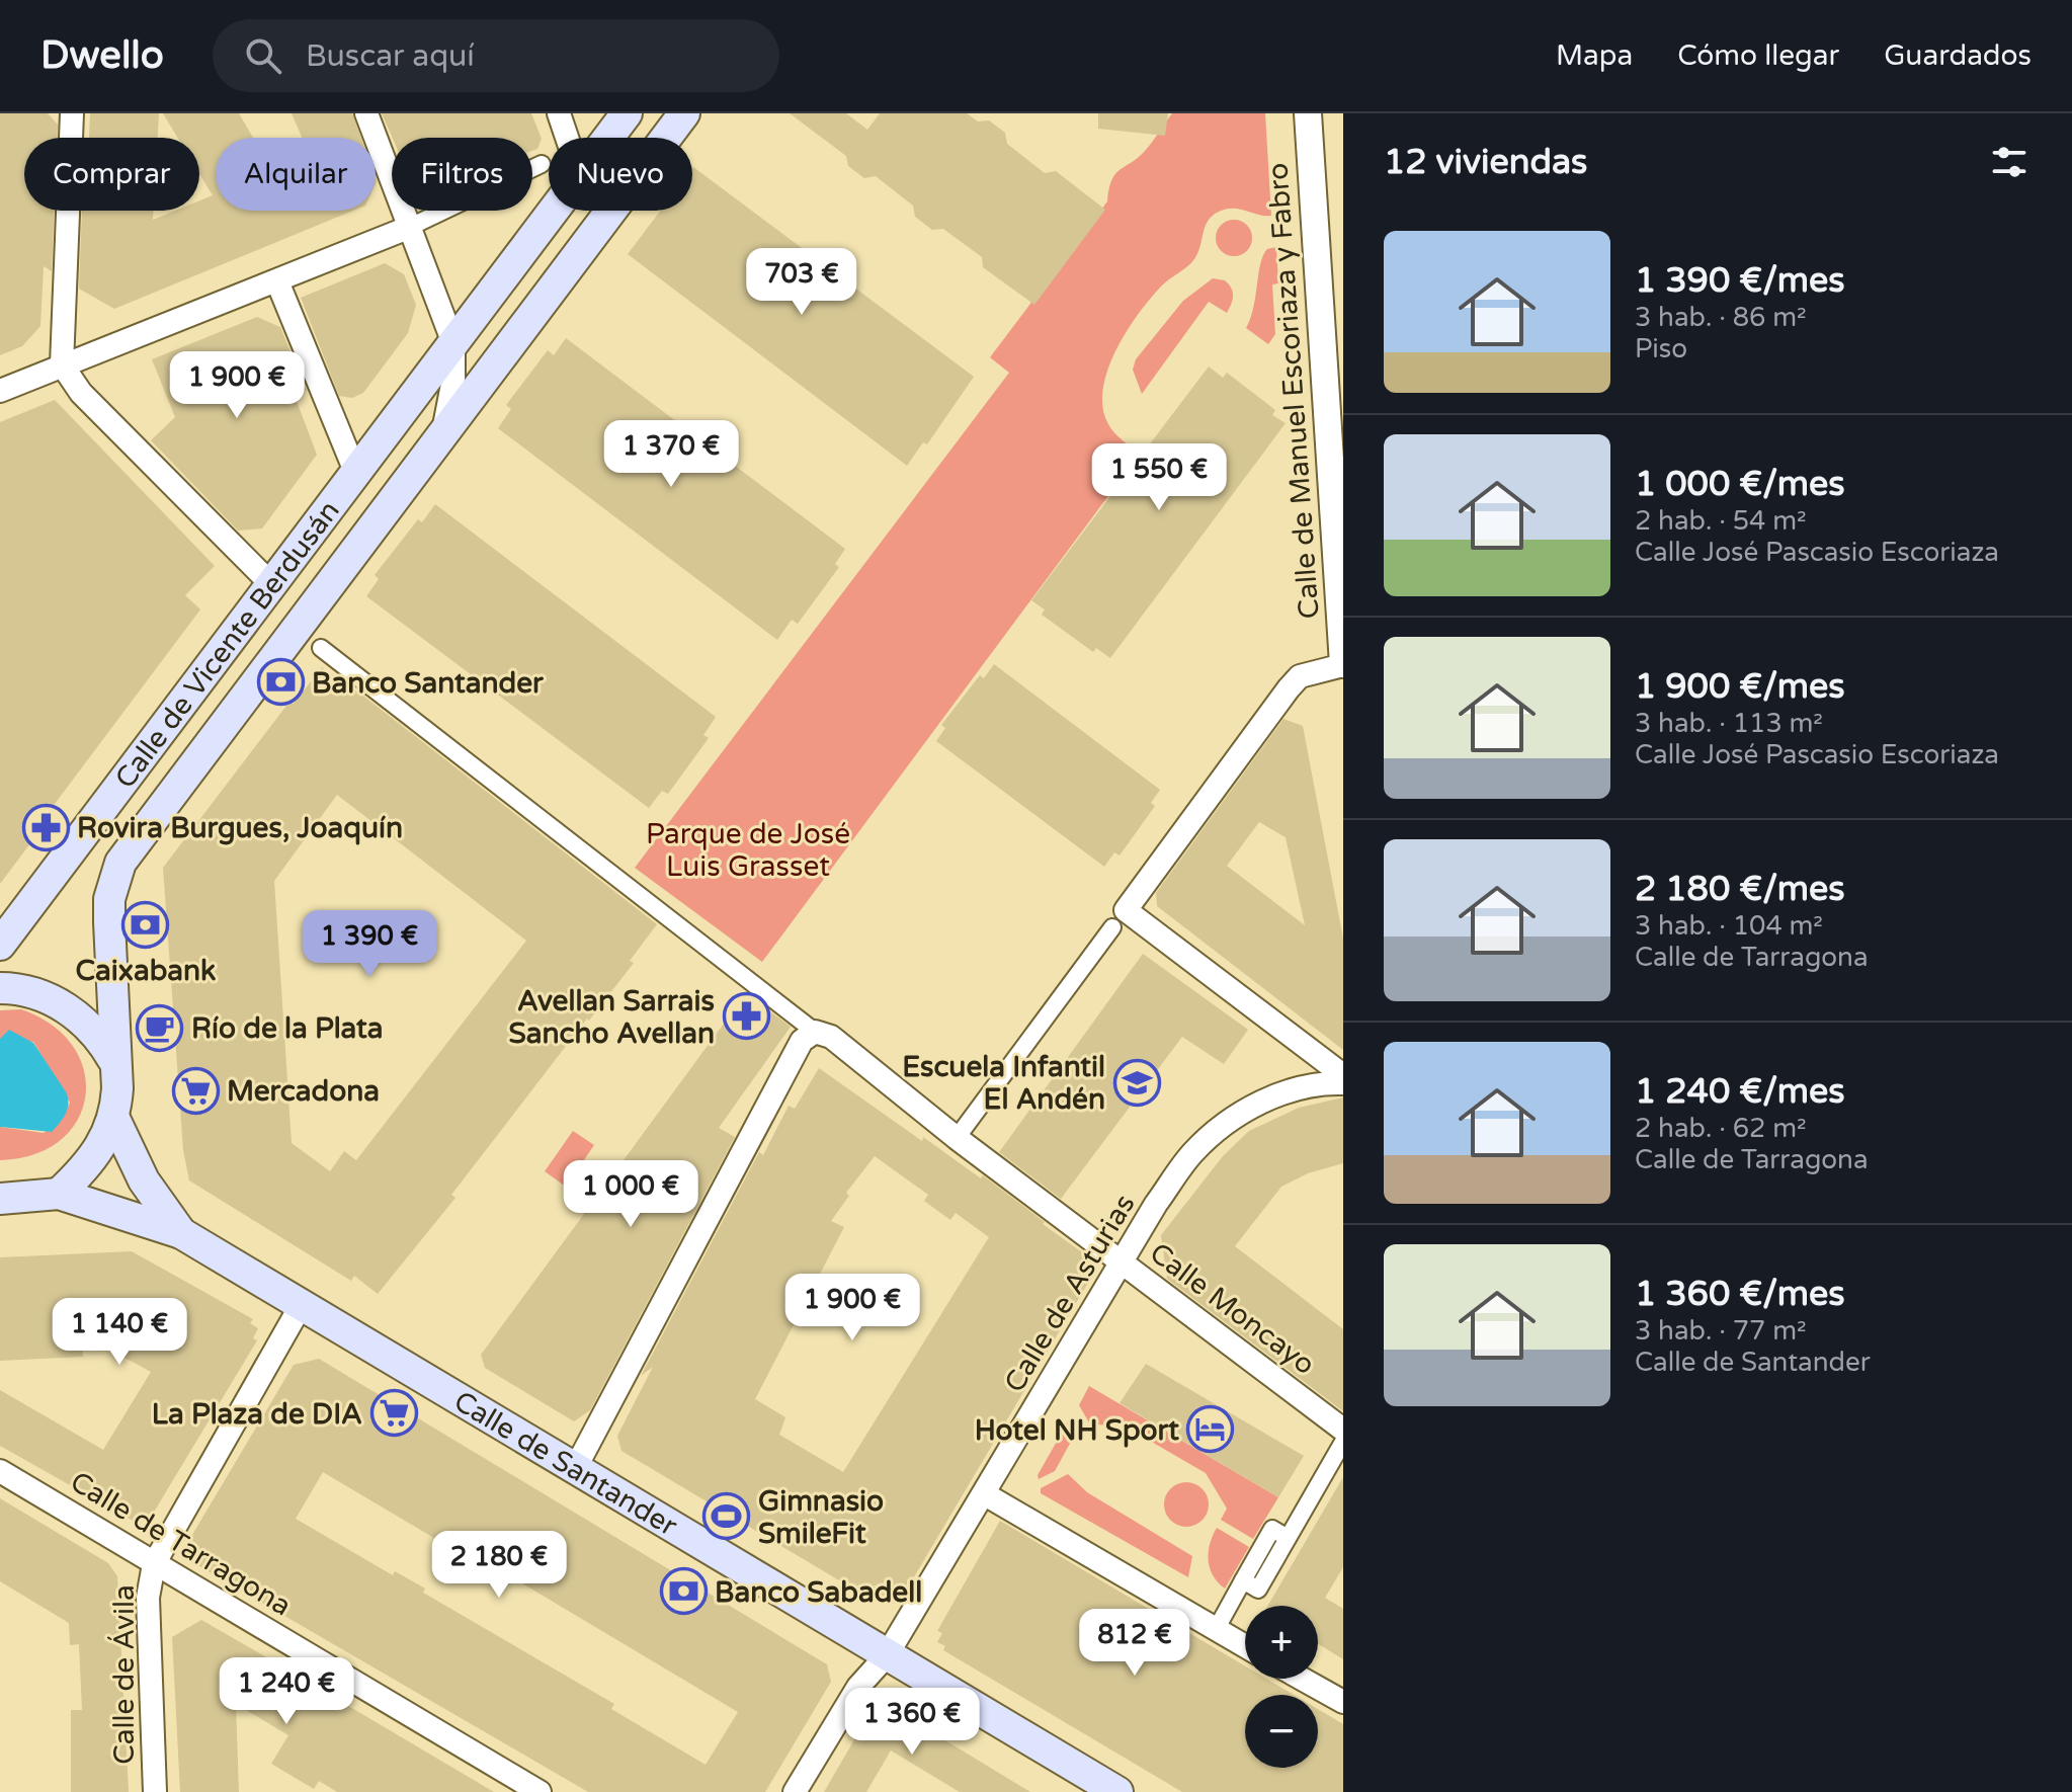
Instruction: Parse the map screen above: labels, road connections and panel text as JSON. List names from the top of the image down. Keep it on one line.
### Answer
{"streets":{"main road":["Calle de Vicente Berdusán","Calle de Santander"],"street":["Calle de Manuel Escoriaza y Fabro","Calle de Asturias","Calle Moncayo","Calle de Tarragona","Calle de Ávila"]},"crossings":[["Calle de Asturias","Calle Moncayo"],["Calle de Asturias","Calle de Santander"],["Calle de Santander","Calle de Ávila"],["Calle de Tarragona","Calle de Ávila"]],"parks":["Parque de José Luis Grasset"],"places":{"bank":["Banco Santander","Caixabank","Banco Sabadell"],"pharmacy":["Rovira Burgues, Joaquín","Avellan Sarrais Sancho Avellan"],"cafe":["Río de la Plata"],"school or university":["Escuela Infantil El Andén"],"supermarket":["Mercadona","La Plaza de DIA"],"hotel":["Hotel NH Sport"],"sports":["Gimnasio SmileFit"]},"page":{"header":"Dwello","search":"Buscar aquí","nav":["Mapa","Cómo llegar","Guardados"],"heading":"12 viviendas","chip":["Comprar","Alquilar","Filtros","Nuevo"],"list":[{"name":"1 390 €/mes","note":"3 hab. · 86 m² · Piso"},{"name":"1 000 €/mes","note":"2 hab. · 54 m² · Calle José Pascasio Escoriaza"},{"name":"1 900 €/mes","note":"3 hab. · 113 m² · Calle José Pascasio Escoriaza"},{"name":"2 180 €/mes","note":"3 hab. · 104 m² · Calle de Tarragona"},{"name":"1 240 €/mes","note":"2 hab. · 62 m² · Calle de Tarragona"},{"name":"1 360 €/mes","note":"3 hab. · 77 m² · Calle de Santander"}],"price":["703 €","1 900 €","1 370 €","1 550 €","1 390 €","1 000 €","1 900 €","1 140 €","2 180 €","812 €","1 240 €","1 360 €"],"map_buttons":["+","−"]}}
